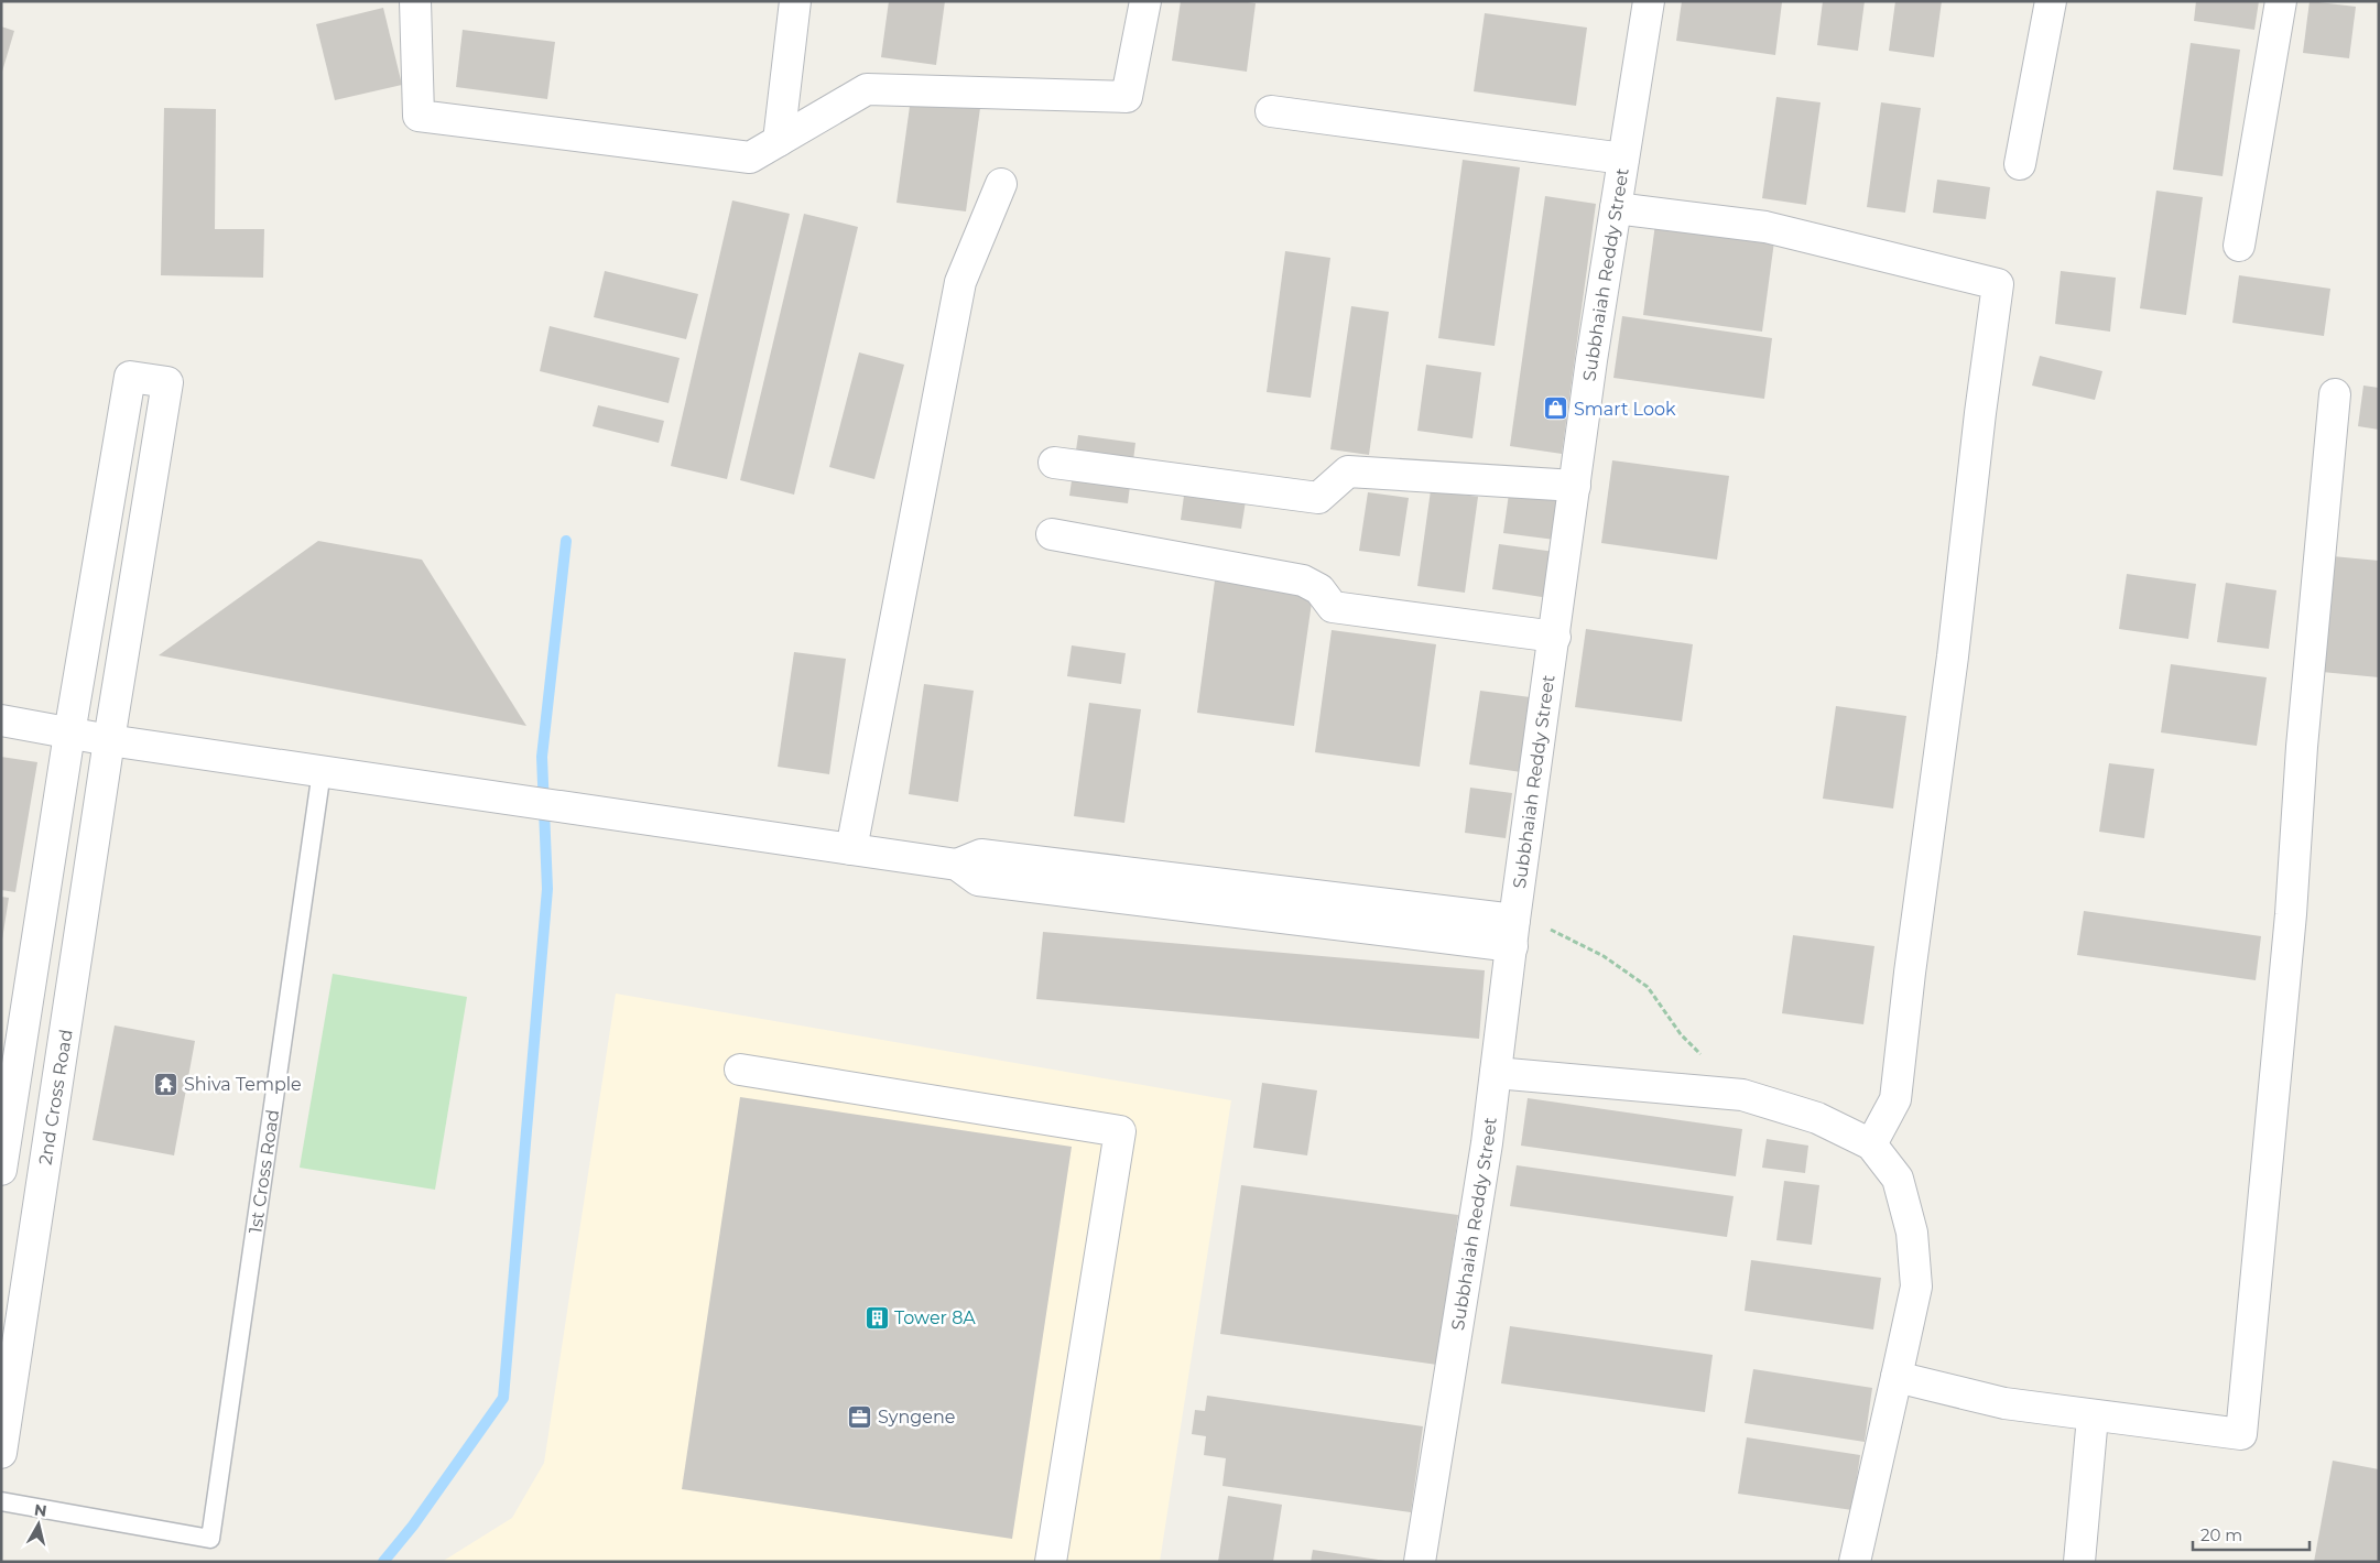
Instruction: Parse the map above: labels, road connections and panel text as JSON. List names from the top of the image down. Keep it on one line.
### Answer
{"streets":{"street":["Subbhaiah Reddy Street","2nd Cross Road"],"lane":["1st Cross Road"]},"places":{"shop":["Smart Look"],"temple":["Shiva Temple"],"building":["Tower 8A"],"office":["Syngene"]},"scale_bar":"20 m","north":"top"}
